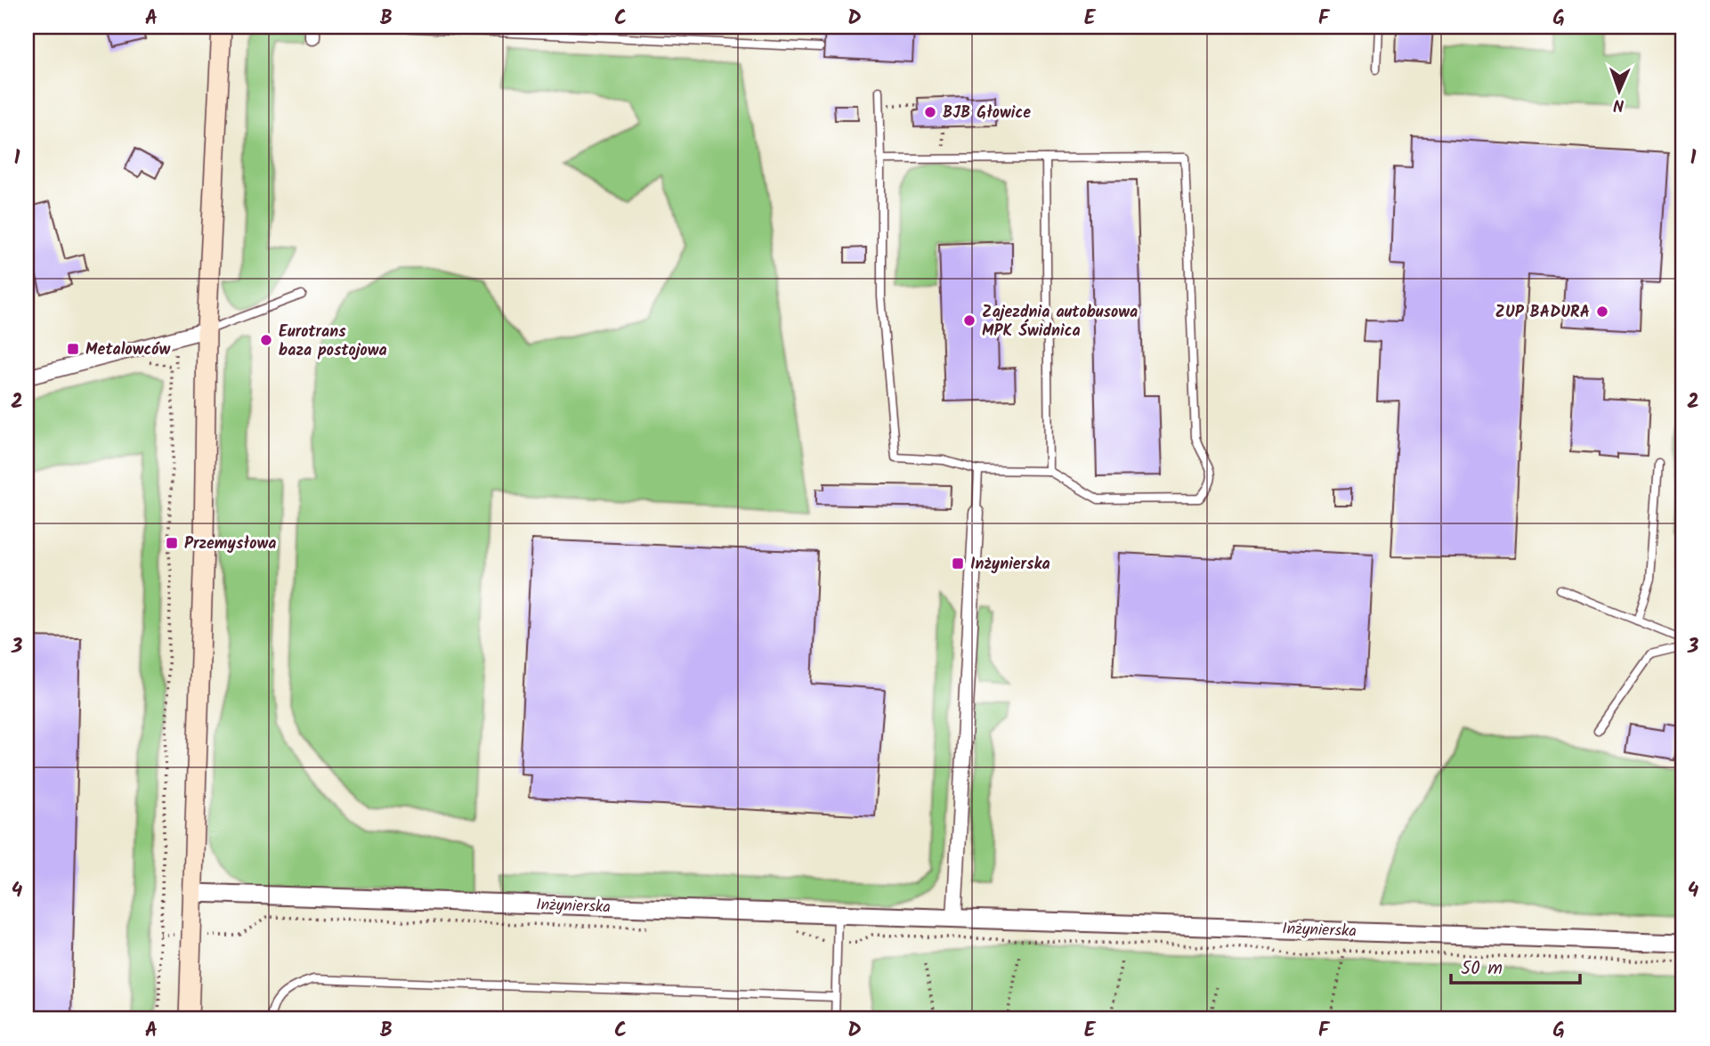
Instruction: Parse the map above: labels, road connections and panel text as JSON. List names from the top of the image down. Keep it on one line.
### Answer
{"streets":{"street":["Inżynierska"]},"places":{"other":["BJB Głowice","ZUP BADURA","Zajezdnia autobusowa MPK Świdnica","Eurotrans baza postojowa"],"transit":["Metalowców","Przemysłowa","Inżynierska"]},"scale_bar":"50 m","north":"bottom","grid":{"columns":["A","B","C","D","E","F","G"],"rows":["1","2","3","4"]}}
